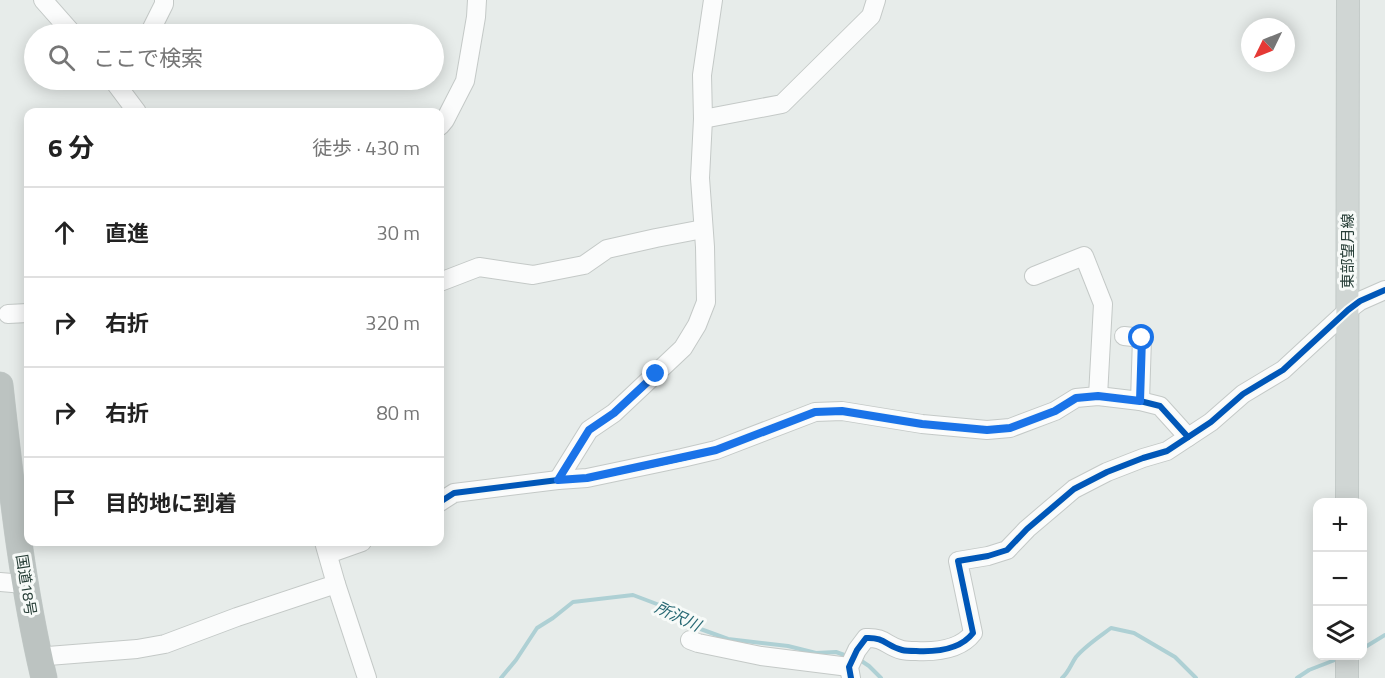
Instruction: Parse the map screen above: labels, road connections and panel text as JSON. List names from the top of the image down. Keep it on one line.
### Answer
{"streets":{"highway":["国道18号"],"main road":["東部望月線"]},"water":["所沢川"],"north":"bottom left","page":{"search":"ここで検索","heading":["6 分","徒歩 · 430 m"],"list":[["直進","30 m"],["右折","320 m"],["右折","80 m"],"目的地に到着"],"map_buttons":["+","−"]}}
